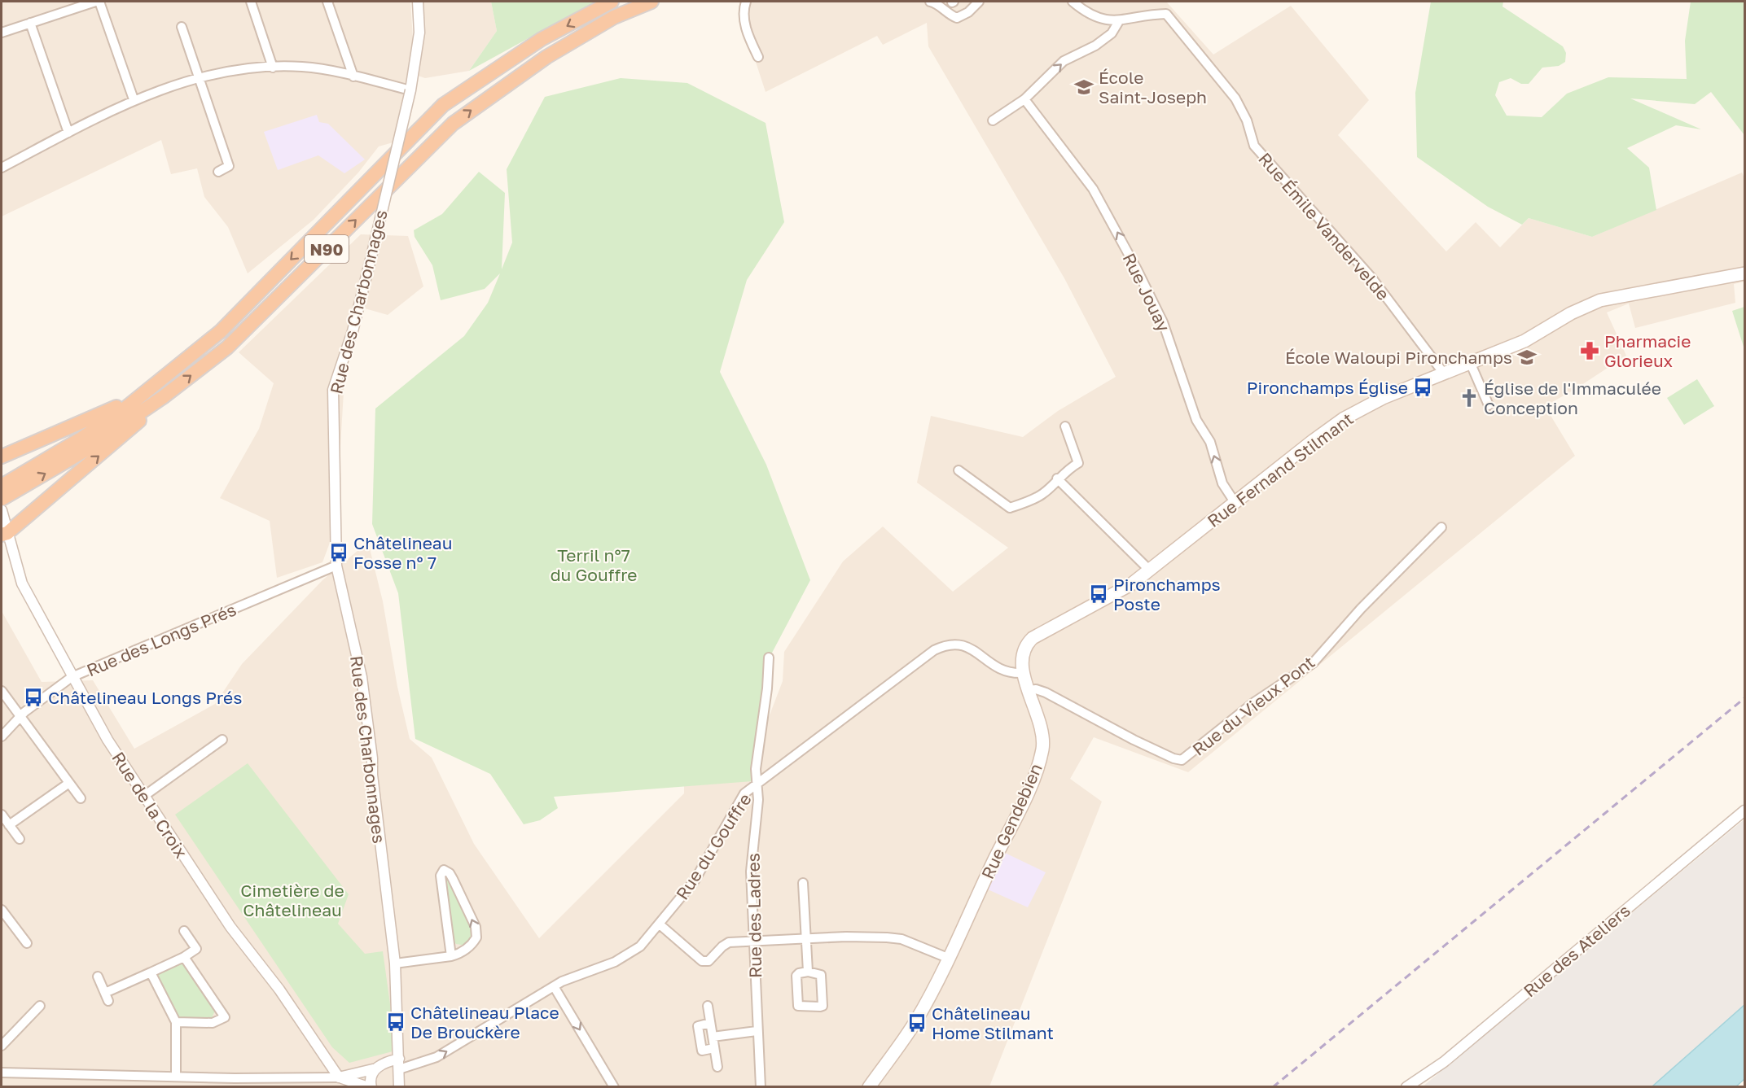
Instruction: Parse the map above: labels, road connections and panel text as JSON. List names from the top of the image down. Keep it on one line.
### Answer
{"streets":{"highway":["N90"],"main road":["Rue Fernand Stilmant","Rue Gendebien"],"street":["Rue Émile Vandervelde","Rue Jouay","Rue des Charbonnages","Rue des Longs Prés","Rue du Vieux Pont","Rue de la Croix","Rue du Gouffre","Rue des Ladres","Rue des Ateliers"]},"crossings":[["Rue Émile Vandervelde","Rue Fernand Stilmant"],["Rue Jouay","Rue Fernand Stilmant"],["Rue des Charbonnages","Rue des Longs Prés"],["Rue des Charbonnages","Rue du Gouffre"],["Rue Fernand Stilmant","Rue Gendebien"],["Rue des Longs Prés","Rue de la Croix"],["Rue du Vieux Pont","Rue Gendebien"],["Rue Gendebien","Rue du Gouffre"],["Rue du Gouffre","Rue des Ladres"]],"one_way":["Rue Jouay"],"parks":["Terril n°7 du Gouffre","Cimetière de Châtelineau"],"places":{"school or university":["École Saint-Joseph","École Waloupi Pironchamps"],"pharmacy":["Pharmacie Glorieux"],"bus stop":["Pironchamps Église","Châtelineau Fosse n° 7","Pironchamps Poste","Châtelineau Longs Prés","Châtelineau Place De Brouckère","Châtelineau Home Stilmant"],"church":["Église de l'Immaculée Conception"]}}
